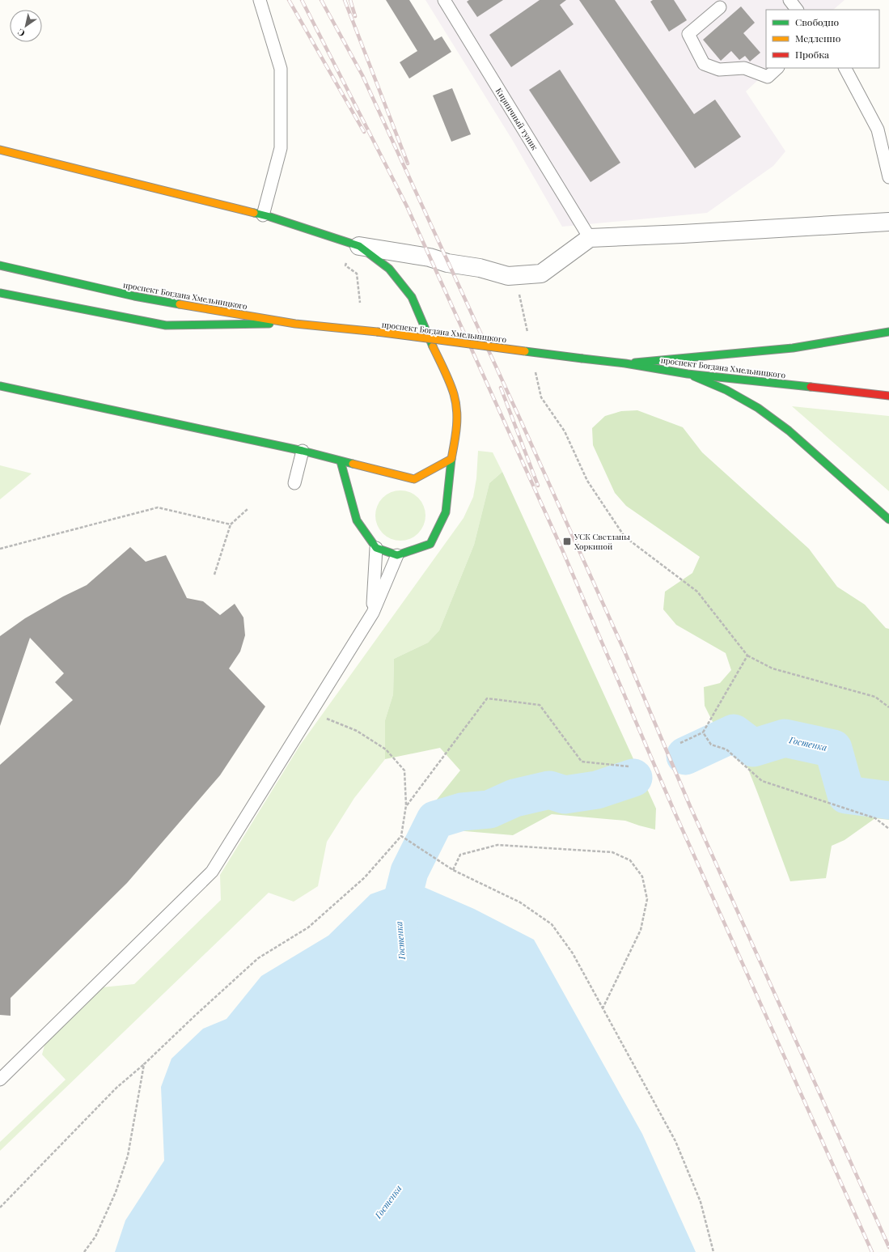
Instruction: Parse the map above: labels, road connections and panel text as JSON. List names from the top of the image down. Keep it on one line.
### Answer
{"streets":{"street":["проспект Богдана Хмельницкого"],"lane":["Кирпичный тупик"]},"water":["Гостенка"],"places":{"transit":["УСК Светланы Хоркиной"]},"legend":["Свободно","Медленно","Пробка"],"north":"bottom left"}
